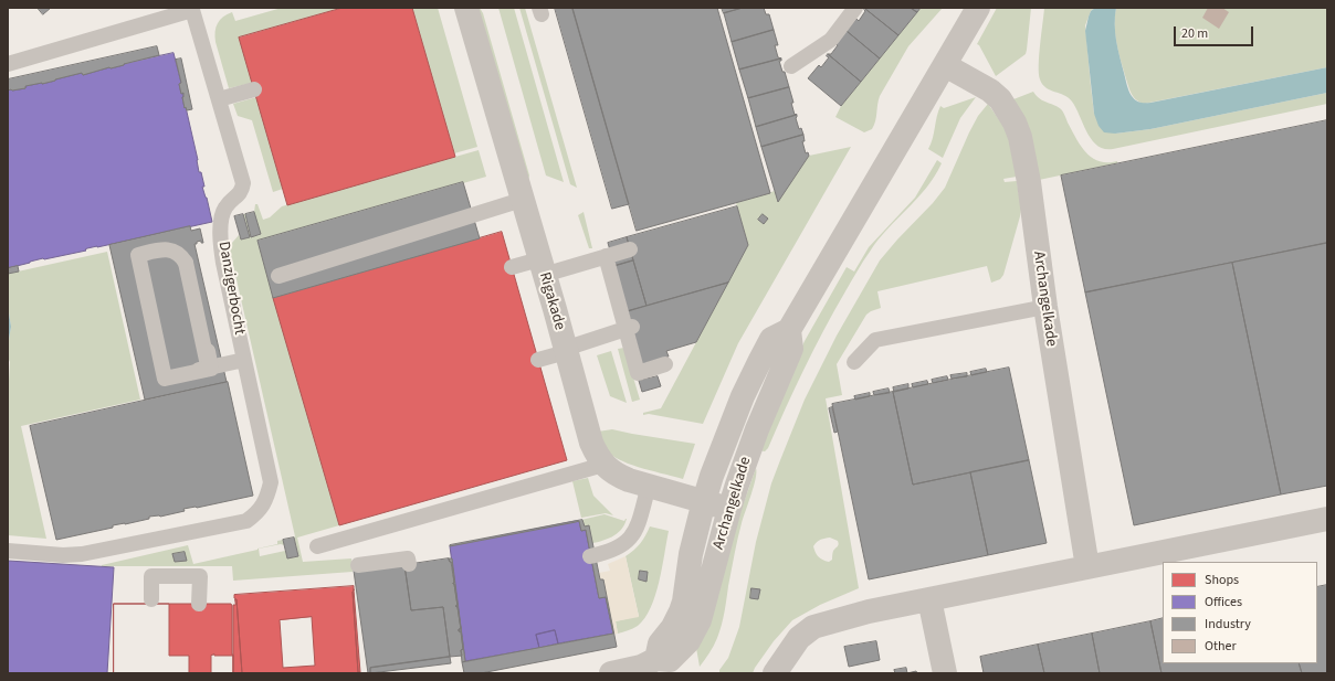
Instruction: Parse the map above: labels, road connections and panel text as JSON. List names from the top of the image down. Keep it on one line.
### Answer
{"streets":{"street":["Archangelkade","Rigakade"],"lane":["Danzigerbocht"]},"crossings":[["Archangelkade","Rigakade"]],"legend":["Shops","Offices","Industry","Other"],"scale_bar":"20 m"}
